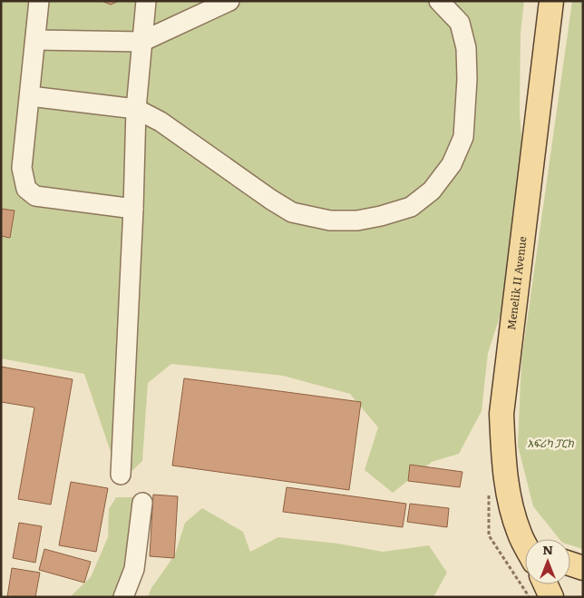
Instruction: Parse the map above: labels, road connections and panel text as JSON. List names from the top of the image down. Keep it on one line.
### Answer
{"streets":{"main road":["Menelik II Avenue"]},"parks":["አፍሪካ ፓርክ"],"north":"top"}
